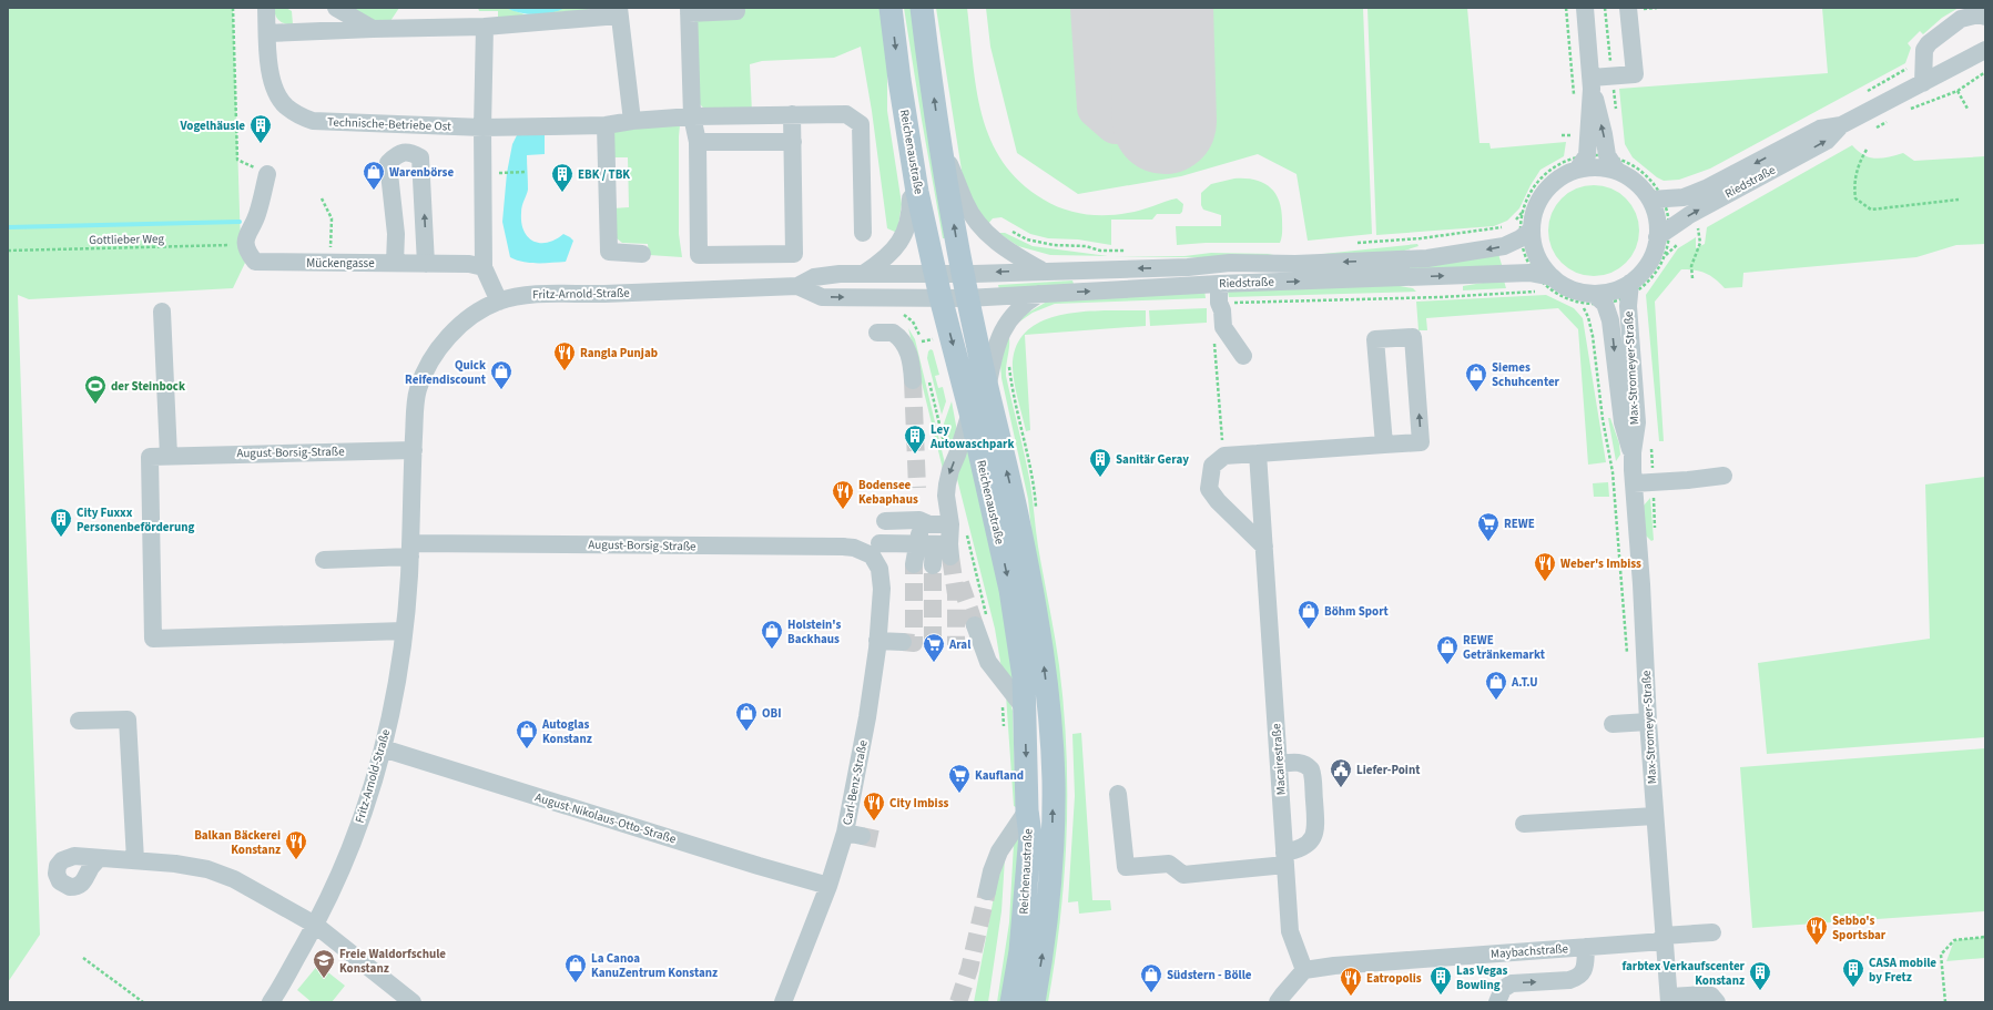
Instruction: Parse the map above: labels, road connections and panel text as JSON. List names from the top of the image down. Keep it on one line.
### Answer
{"streets":{"main road":["Reichenaustraße"],"street":["Technische-Betriebe Ost","Riedstraße","Mückengasse","Fritz-Arnold-Straße","Max-Stromeyer-Straße","August-Borsig-Straße","Macairestraße","Carl-Benz-Straße","August-Nikolaus-Otto-Straße","Maybachstraße"],"path":["Gottlieber Weg"]},"crossings":[["Reichenaustraße","Riedstraße"],["Reichenaustraße","Fritz-Arnold-Straße"],["Riedstraße","Fritz-Arnold-Straße"],["Riedstraße","Max-Stromeyer-Straße"],["Gottlieber Weg","Mückengasse"],["Fritz-Arnold-Straße","August-Borsig-Straße"],["Fritz-Arnold-Straße","August-Nikolaus-Otto-Straße"],["Max-Stromeyer-Straße","Maybachstraße"],["August-Borsig-Straße","Carl-Benz-Straße"],["Macairestraße","Maybachstraße"],["Carl-Benz-Straße","August-Nikolaus-Otto-Straße"]],"places":{"building":["Vogelhäusle","EBK / TBK","Ley Autowaschpark","Sanitär Geray","City Fuxxx Personenbeförderung","CASA mobile by Fretz","farbtex Verkaufscenter Konstanz","Las Vegas Bowling"],"shop":["Warenbörse","Quick Reifendiscount","Siemes Schuhcenter","Böhm Sport","Holstein's Backhaus","REWE Getränkemarkt","A.T.U","OBI","Autoglas Konstanz","La Canoa KanuZentrum Konstanz","Südstern - Bölle"],"restaurant":["Rangla Punjab","Bodensee Kebaphaus","Weber's Imbiss","City Imbiss","Balkan Bäckerei Konstanz","Sebbo's Sportsbar","Eatropolis"],"sports":["der Steinbock"],"supermarket":["REWE","Aral","Kaufland"],"public building":["Liefer-Point"],"school or university":["Freie Waldorfschule Konstanz"]}}
